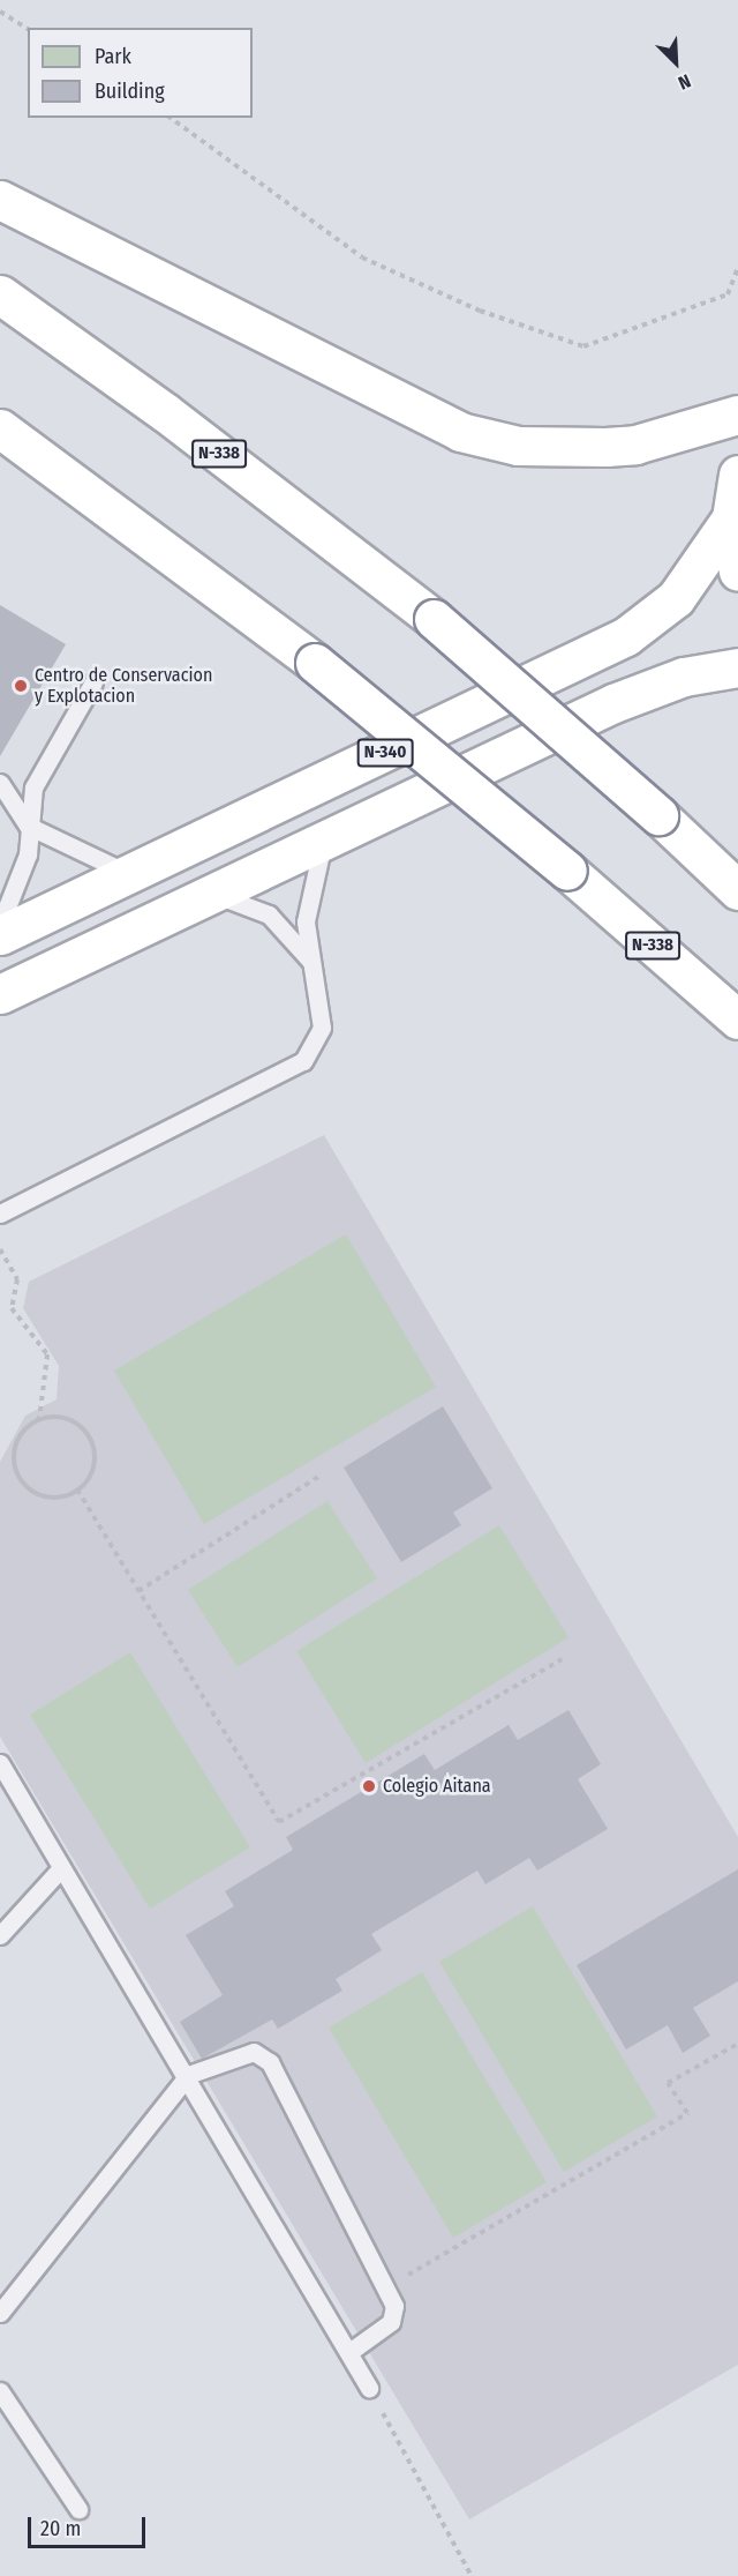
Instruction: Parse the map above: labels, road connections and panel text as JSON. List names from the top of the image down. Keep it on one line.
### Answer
{"streets":{"highway":["N-338","N-340"]},"places":["Centro de Conservacion y Explotacion","Colegio Aitana"],"legend":["Park","Building"],"scale_bar":"20 m","north":"bottom right"}
